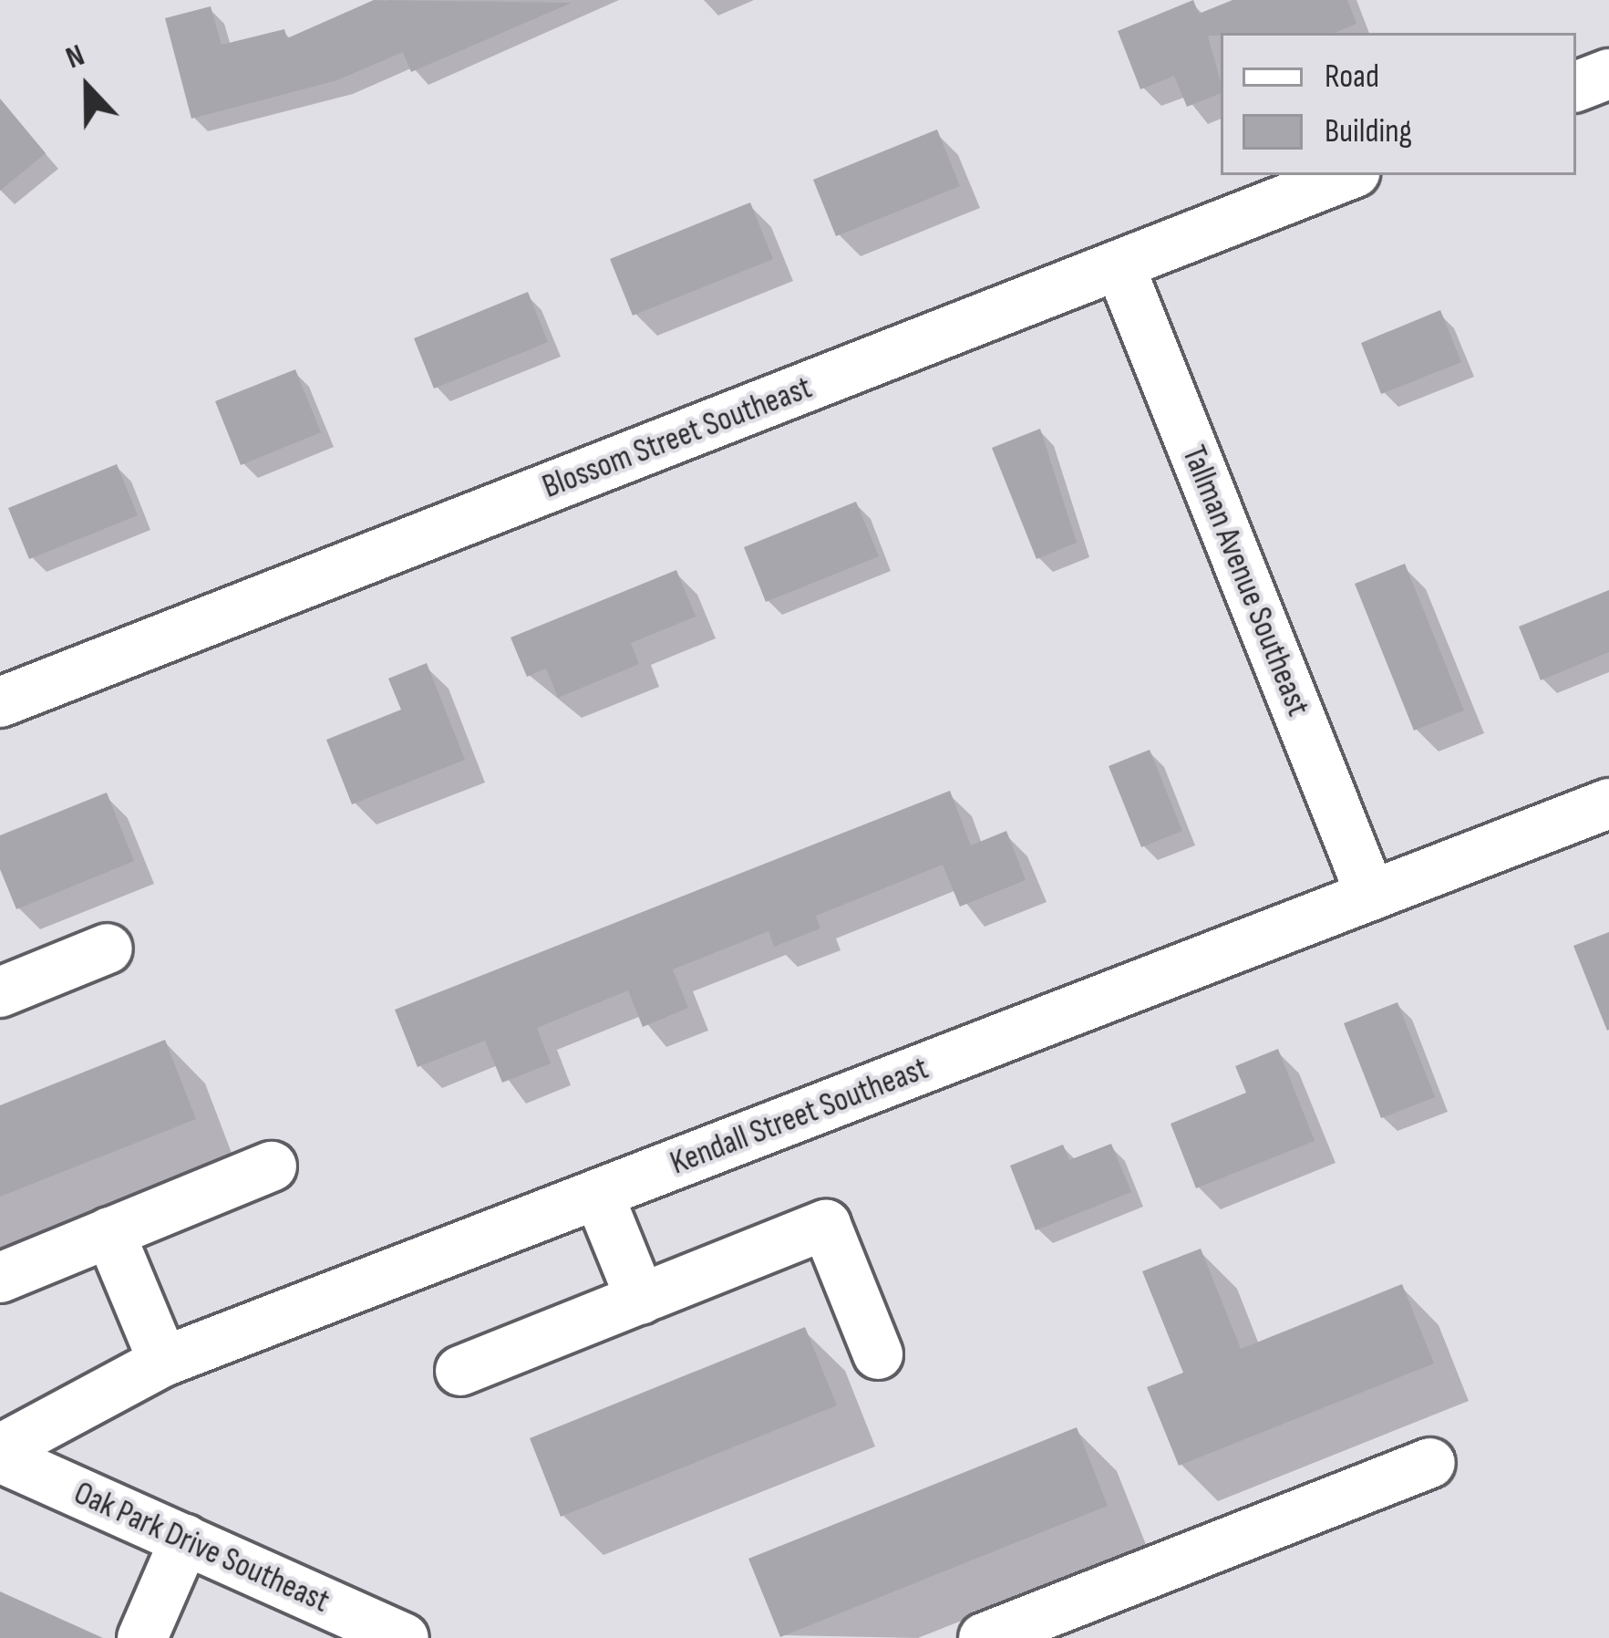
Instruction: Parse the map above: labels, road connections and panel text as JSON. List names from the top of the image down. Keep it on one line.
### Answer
{"streets":{"street":["Blossom Street Southeast","Tallman Avenue Southeast","Kendall Street Southeast","Oak Park Drive Southeast"]},"crossings":[["Blossom Street Southeast","Tallman Avenue Southeast"],["Tallman Avenue Southeast","Kendall Street Southeast"],["Kendall Street Southeast","Oak Park Drive Southeast"]],"legend":["Road","Building"],"north":"top"}
